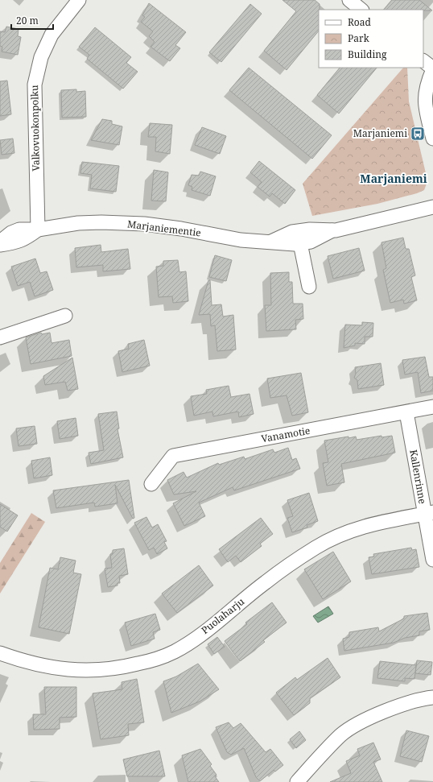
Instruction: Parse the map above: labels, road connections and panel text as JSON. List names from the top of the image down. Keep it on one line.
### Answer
{"streets":{"street":["Valkovuokonpolku","Marjaniementie","Vanamotie","Kallenrinne","Puolaharju"]},"crossings":[["Valkovuokonpolku","Marjaniementie"],["Vanamotie","Kallenrinne"],["Kallenrinne","Puolaharju"]],"districts":["Marjaniemi"],"places":{"bus stop":["Marjaniemi"]},"legend":["Road","Park","Building"],"scale_bar":"20 m"}
